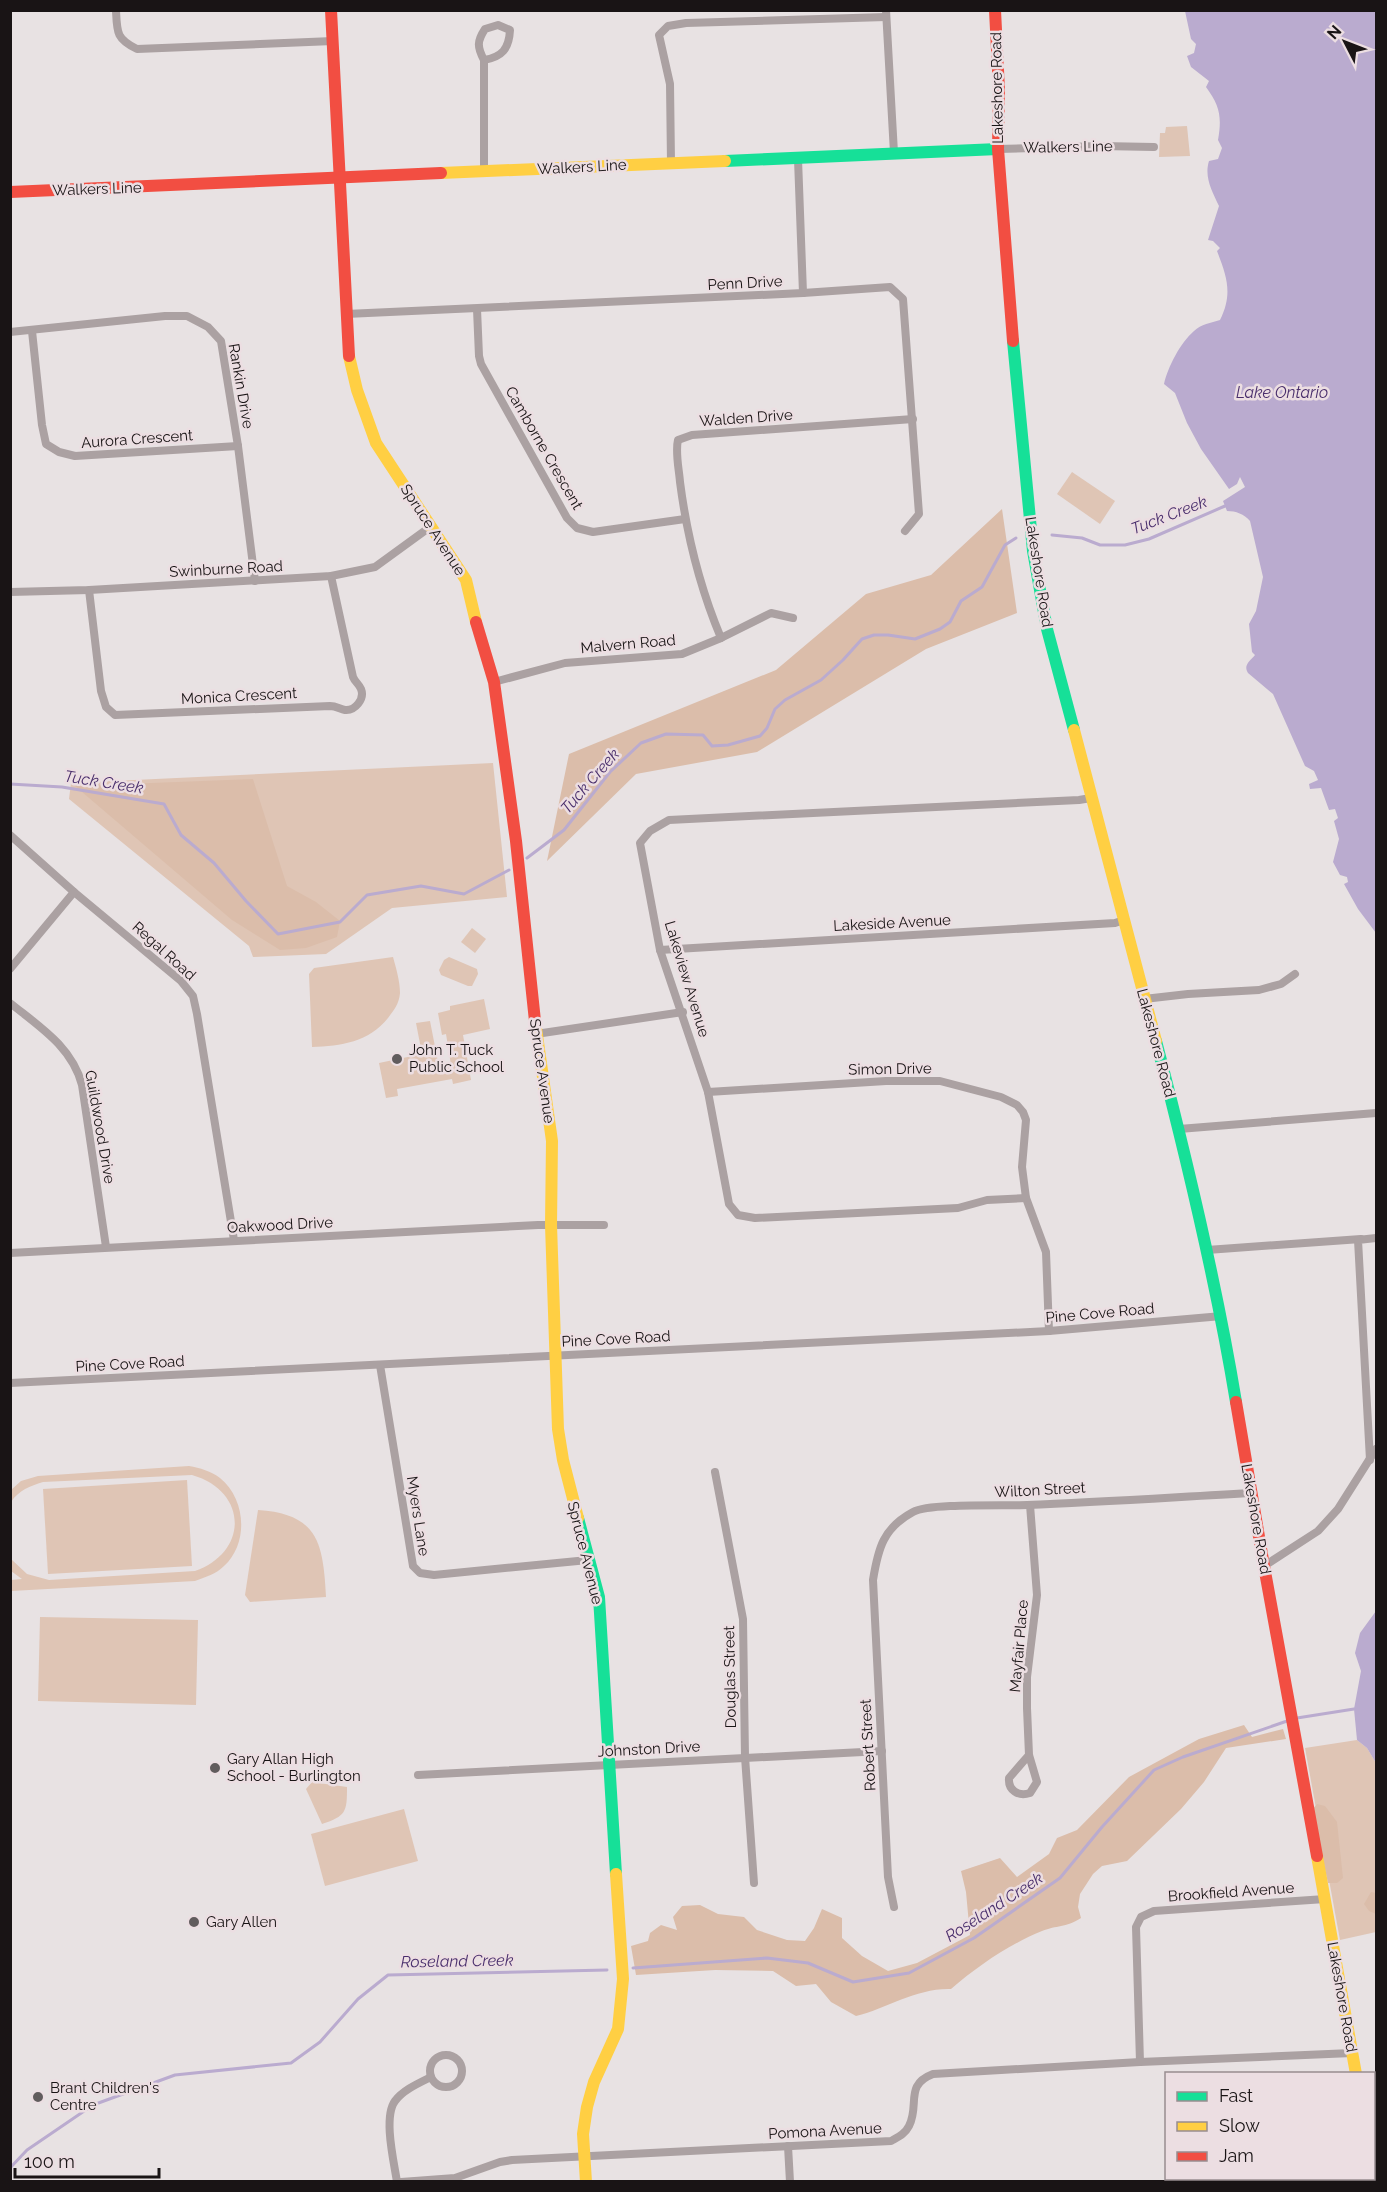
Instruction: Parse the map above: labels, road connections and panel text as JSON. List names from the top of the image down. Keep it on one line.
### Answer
{"streets":{"main road":["Lakeshore Road","Walkers Line","Spruce Avenue"],"street":["Penn Drive","Rankin Drive","Walden Drive","Aurora Crescent","Camborne Crescent","Swinburne Road","Malvern Road","Monica Crescent","Lakeside Avenue","Regal Road","Lakeview Avenue","Simon Drive","Guildwood Drive","Oakwood Drive","Pine Cove Road","Wilton Street","Myers Lane","Mayfair Place","Douglas Street","Robert Street","Johnston Drive","Brookfield Avenue","Pomona Avenue"]},"crossings":[["Lakeshore Road","Walkers Line"],["Lakeshore Road","Lakeside Avenue"],["Lakeshore Road","Lakeview Avenue"],["Lakeshore Road","Pine Cove Road"],["Lakeshore Road","Wilton Street"],["Lakeshore Road","Brookfield Avenue"],["Lakeshore Road","Pomona Avenue"],["Walkers Line","Spruce Avenue"],["Penn Drive","Walden Drive"],["Penn Drive","Camborne Crescent"],["Penn Drive","Spruce Avenue"],["Rankin Drive","Aurora Crescent"],["Rankin Drive","Swinburne Road"],["Walden Drive","Camborne Crescent"],["Walden Drive","Malvern Road"],["Spruce Avenue","Swinburne Road"],["Spruce Avenue","Malvern Road"],["Spruce Avenue","Oakwood Drive"],["Spruce Avenue","Pine Cove Road"],["Spruce Avenue","Myers Lane"],["Spruce Avenue","Johnston Drive"],["Spruce Avenue","Pomona Avenue"],["Swinburne Road","Monica Crescent"],["Lakeside Avenue","Lakeview Avenue"],["Regal Road","Oakwood Drive"],["Lakeview Avenue","Simon Drive"],["Simon Drive","Pine Cove Road"],["Guildwood Drive","Oakwood Drive"],["Pine Cove Road","Myers Lane"],["Wilton Street","Mayfair Place"],["Wilton Street","Robert Street"],["Douglas Street","Johnston Drive"],["Robert Street","Johnston Drive"],["Brookfield Avenue","Pomona Avenue"]],"water":["Lake Ontario","Tuck Creek","Roseland Creek"],"places":["John T. Tuck Public School","Gary Allan High School - Burlington","Gary Allen","Brant Children's Centre"],"legend":["Fast","Slow","Jam"],"scale_bar":"100 m","north":"top left"}
